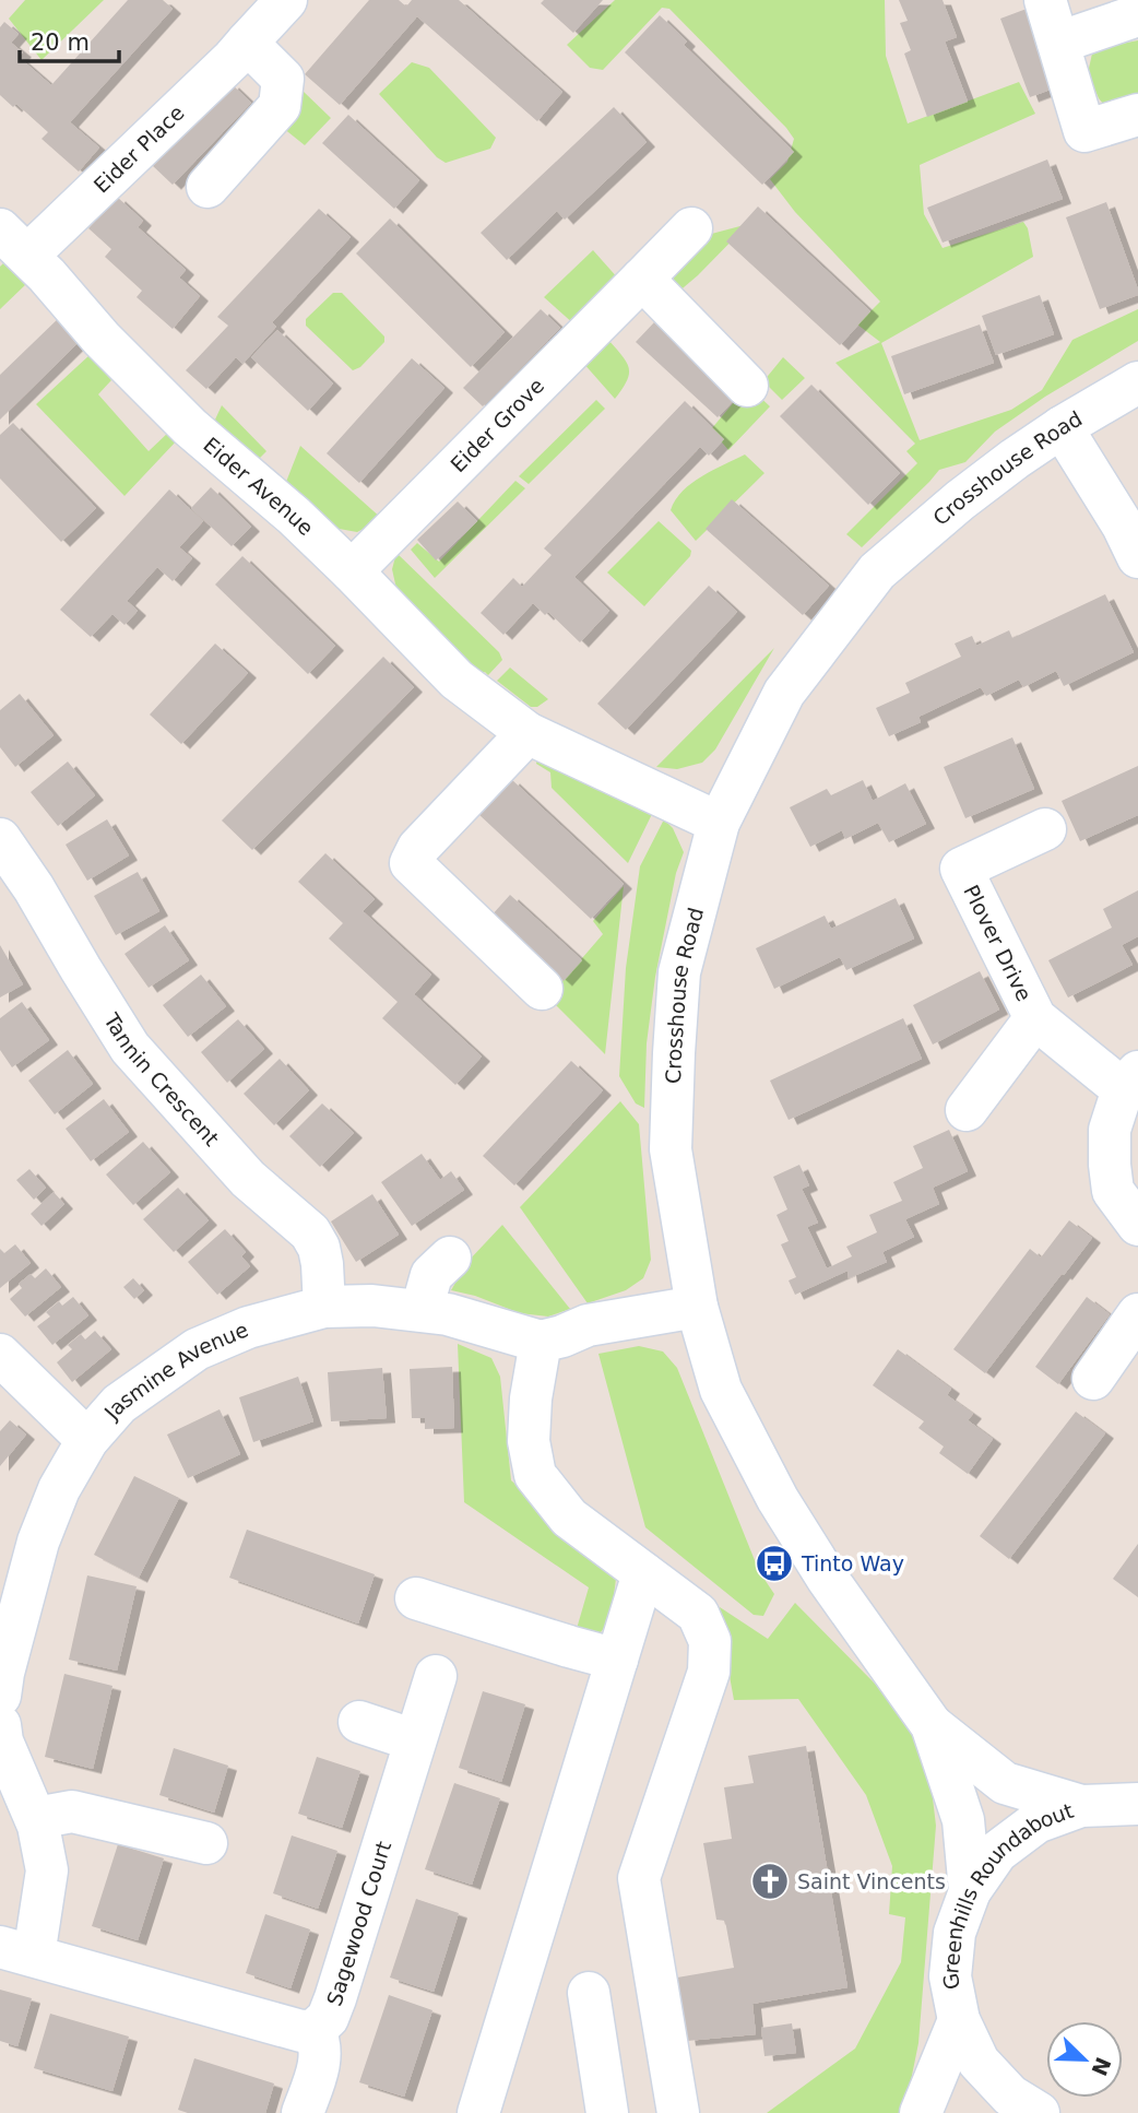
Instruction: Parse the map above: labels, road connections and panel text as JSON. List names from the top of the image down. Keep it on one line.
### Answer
{"streets":{"street":["Eider Place","Eider Grove","Crosshouse Road","Eider Avenue","Plover Drive","Tannin Crescent","Jasmine Avenue","Greenhills Roundabout","Sagewood Court"]},"crossings":[["Eider Place","Eider Avenue"],["Eider Grove","Eider Avenue"],["Crosshouse Road","Eider Avenue"],["Crosshouse Road","Greenhills Roundabout"],["Tannin Crescent","Jasmine Avenue"]],"places":{"bus stop":["Tinto Way"],"church":["Saint Vincents"]},"scale_bar":"20 m","north":"bottom right"}
